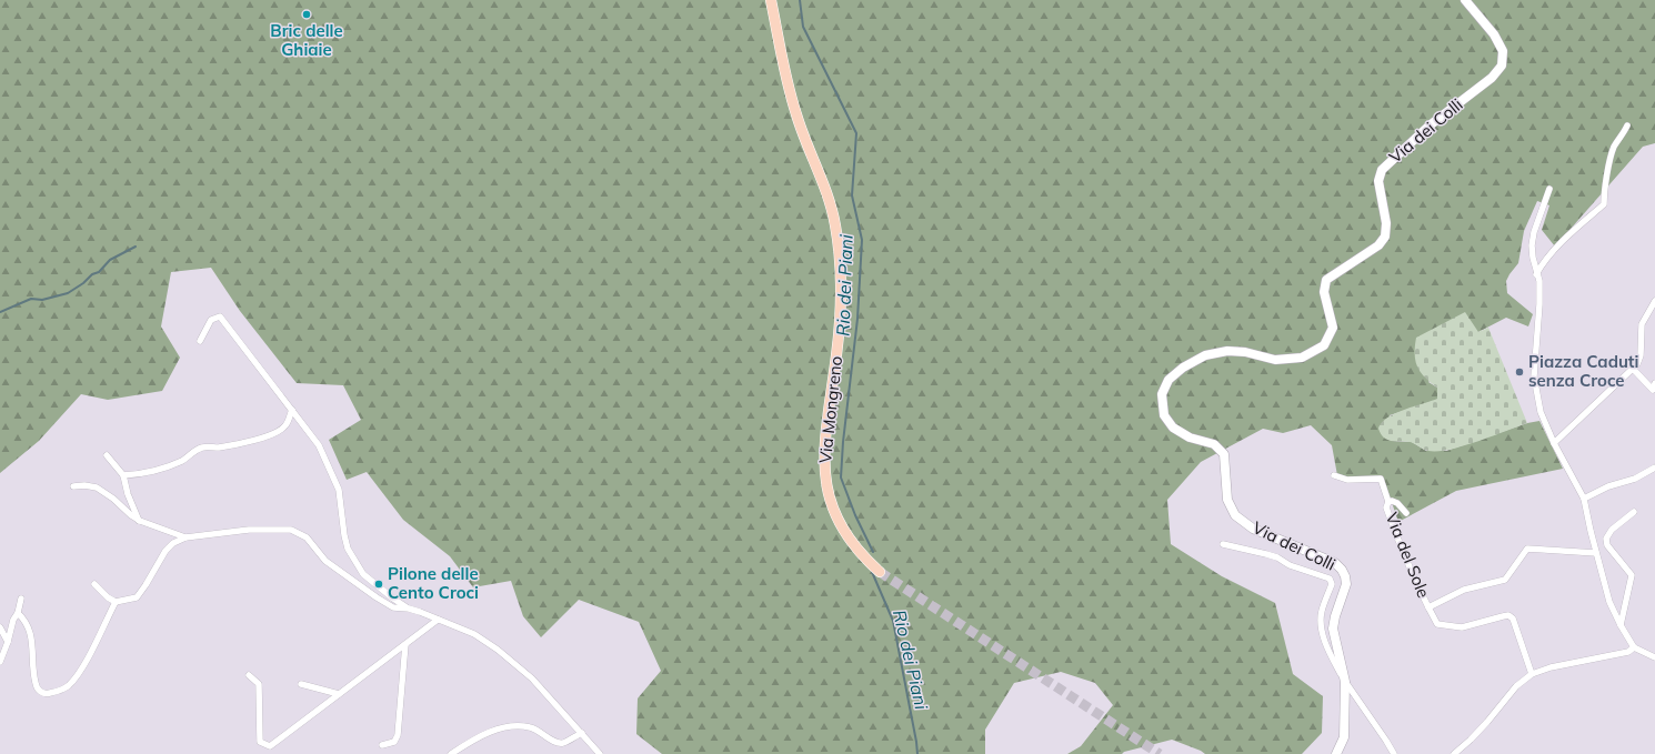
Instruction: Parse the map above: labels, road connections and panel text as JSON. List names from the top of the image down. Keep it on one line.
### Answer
{"streets":{"main road":["Via Mongreno"],"street":["Via dei Colli","Via del Sole"]},"water":["Rio dei Piani"],"places":["Bric delle Ghiaie","Piazza Caduti senza Croce","Pilone delle Cento Croci"]}
